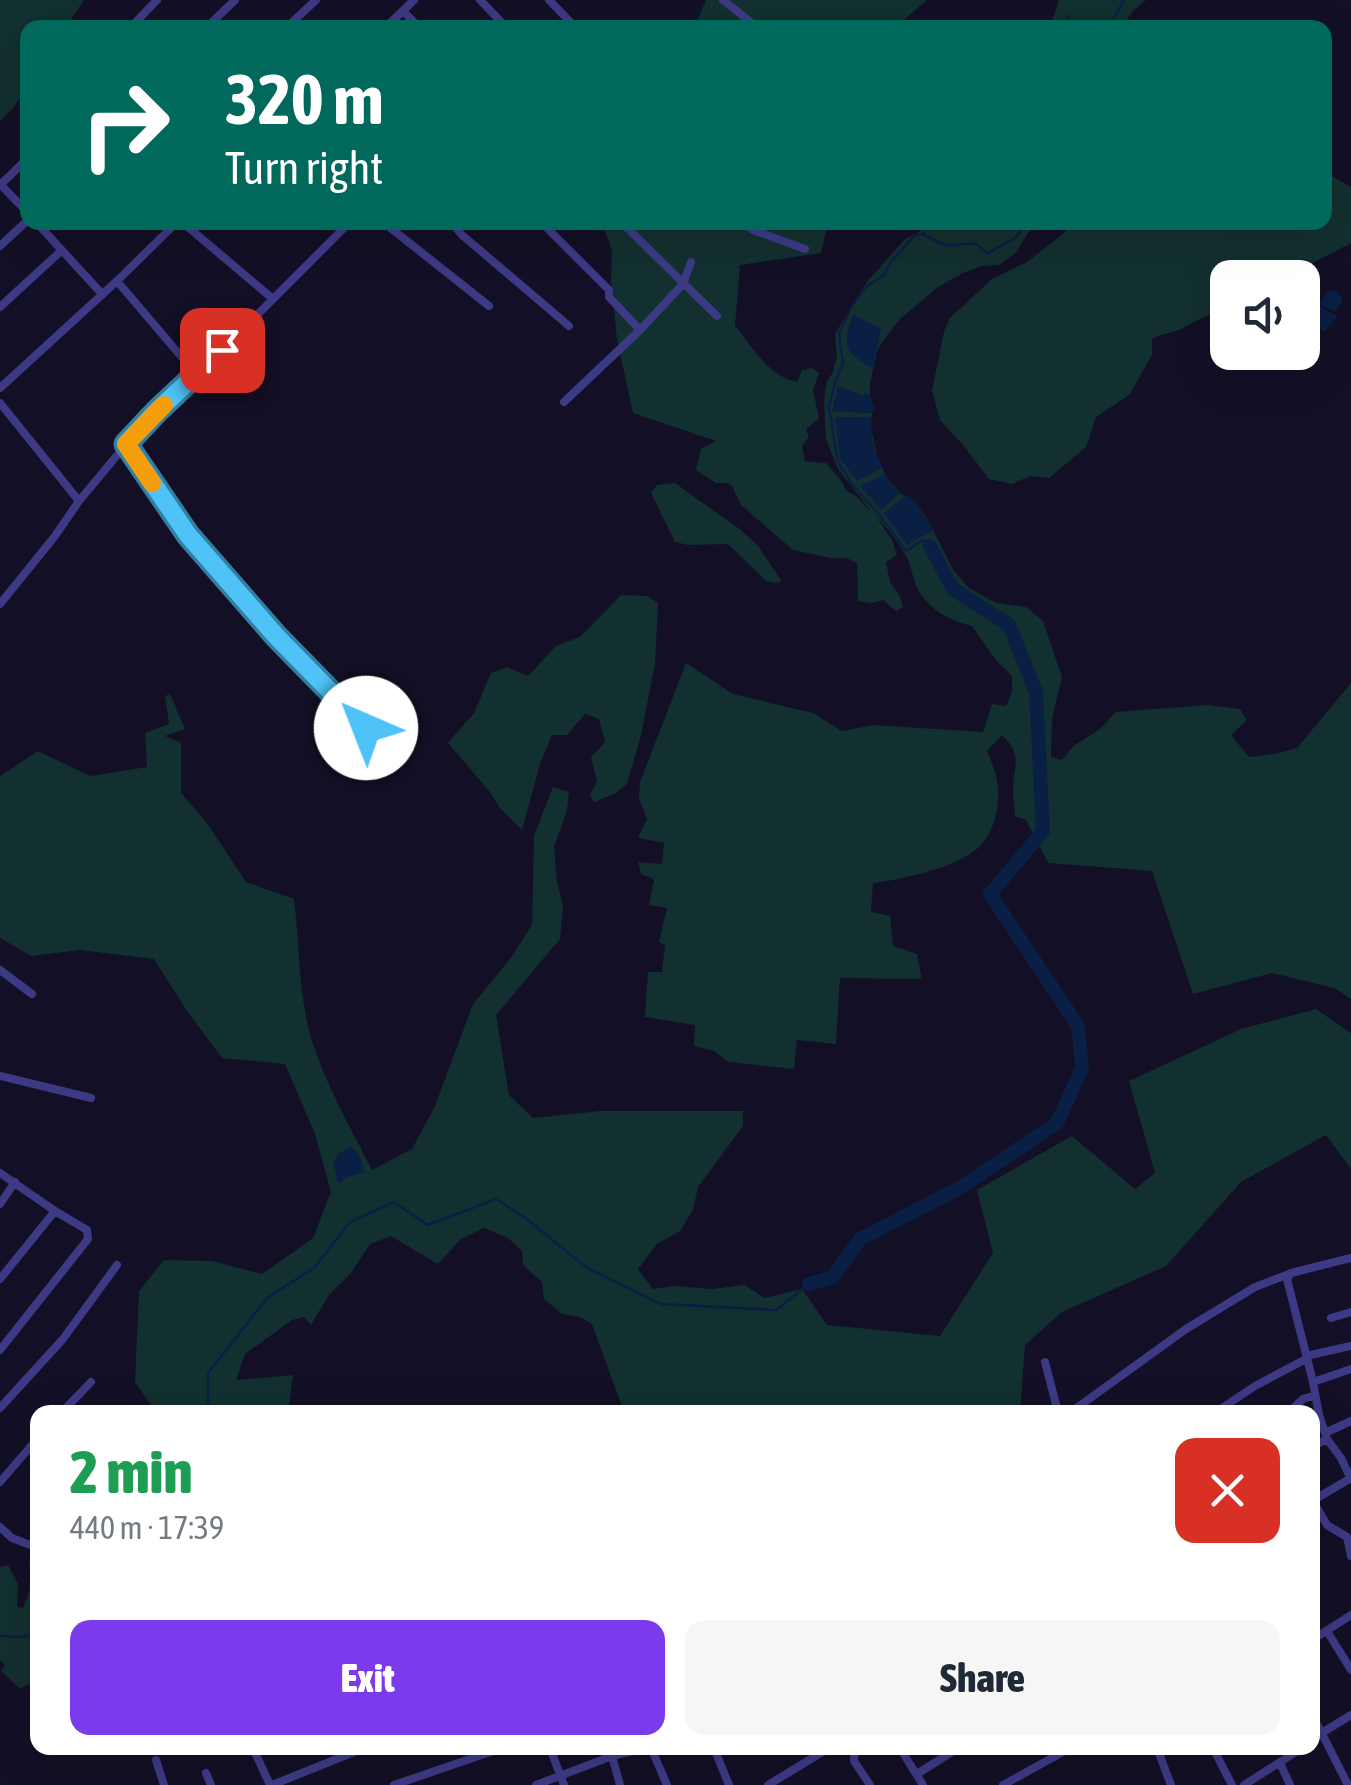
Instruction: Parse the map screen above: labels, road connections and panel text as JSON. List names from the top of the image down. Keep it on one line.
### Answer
{"page":{"turn":["320 m","Turn right"],"heading":["2 min","440 m · 17:39"],"buttons":["Exit","Share"]}}
